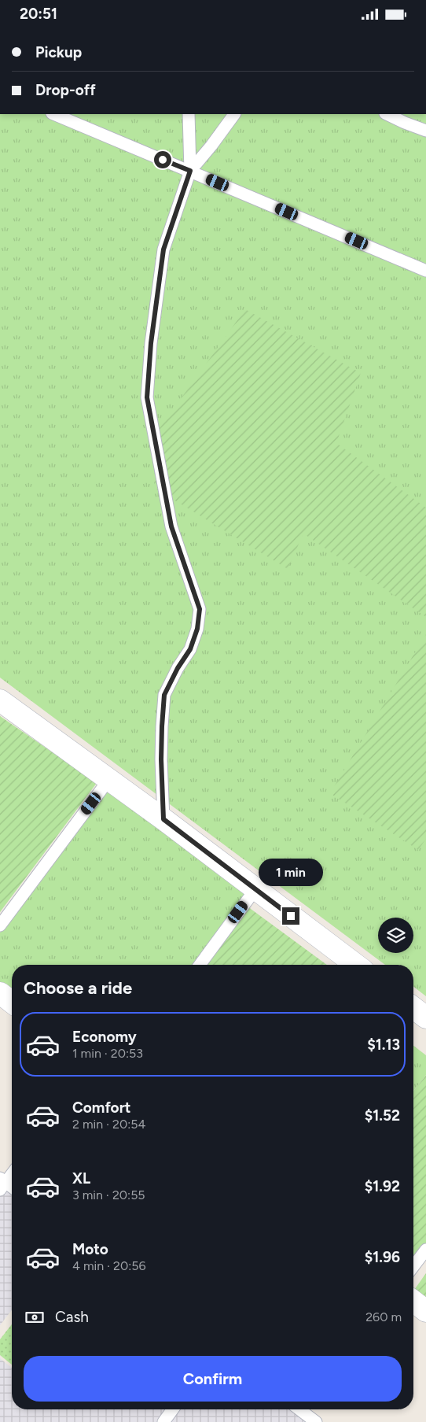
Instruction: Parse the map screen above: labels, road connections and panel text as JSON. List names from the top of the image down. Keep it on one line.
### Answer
{"page":{"status":"20:51","banner":["Pickup","Drop-off"],"bubble":"1 min","heading":"Choose a ride","list":[{"name":"Economy","note":"1 min · 20:53","value":"$1.13"},{"name":"Comfort","note":"2 min · 20:54","value":"$1.52"},{"name":"XL","note":"3 min · 20:55","value":"$1.92"},{"name":"Moto","note":"4 min · 20:56","value":"$1.96"}],"pay":["Cash","260 m"],"buttons":"Confirm"}}
